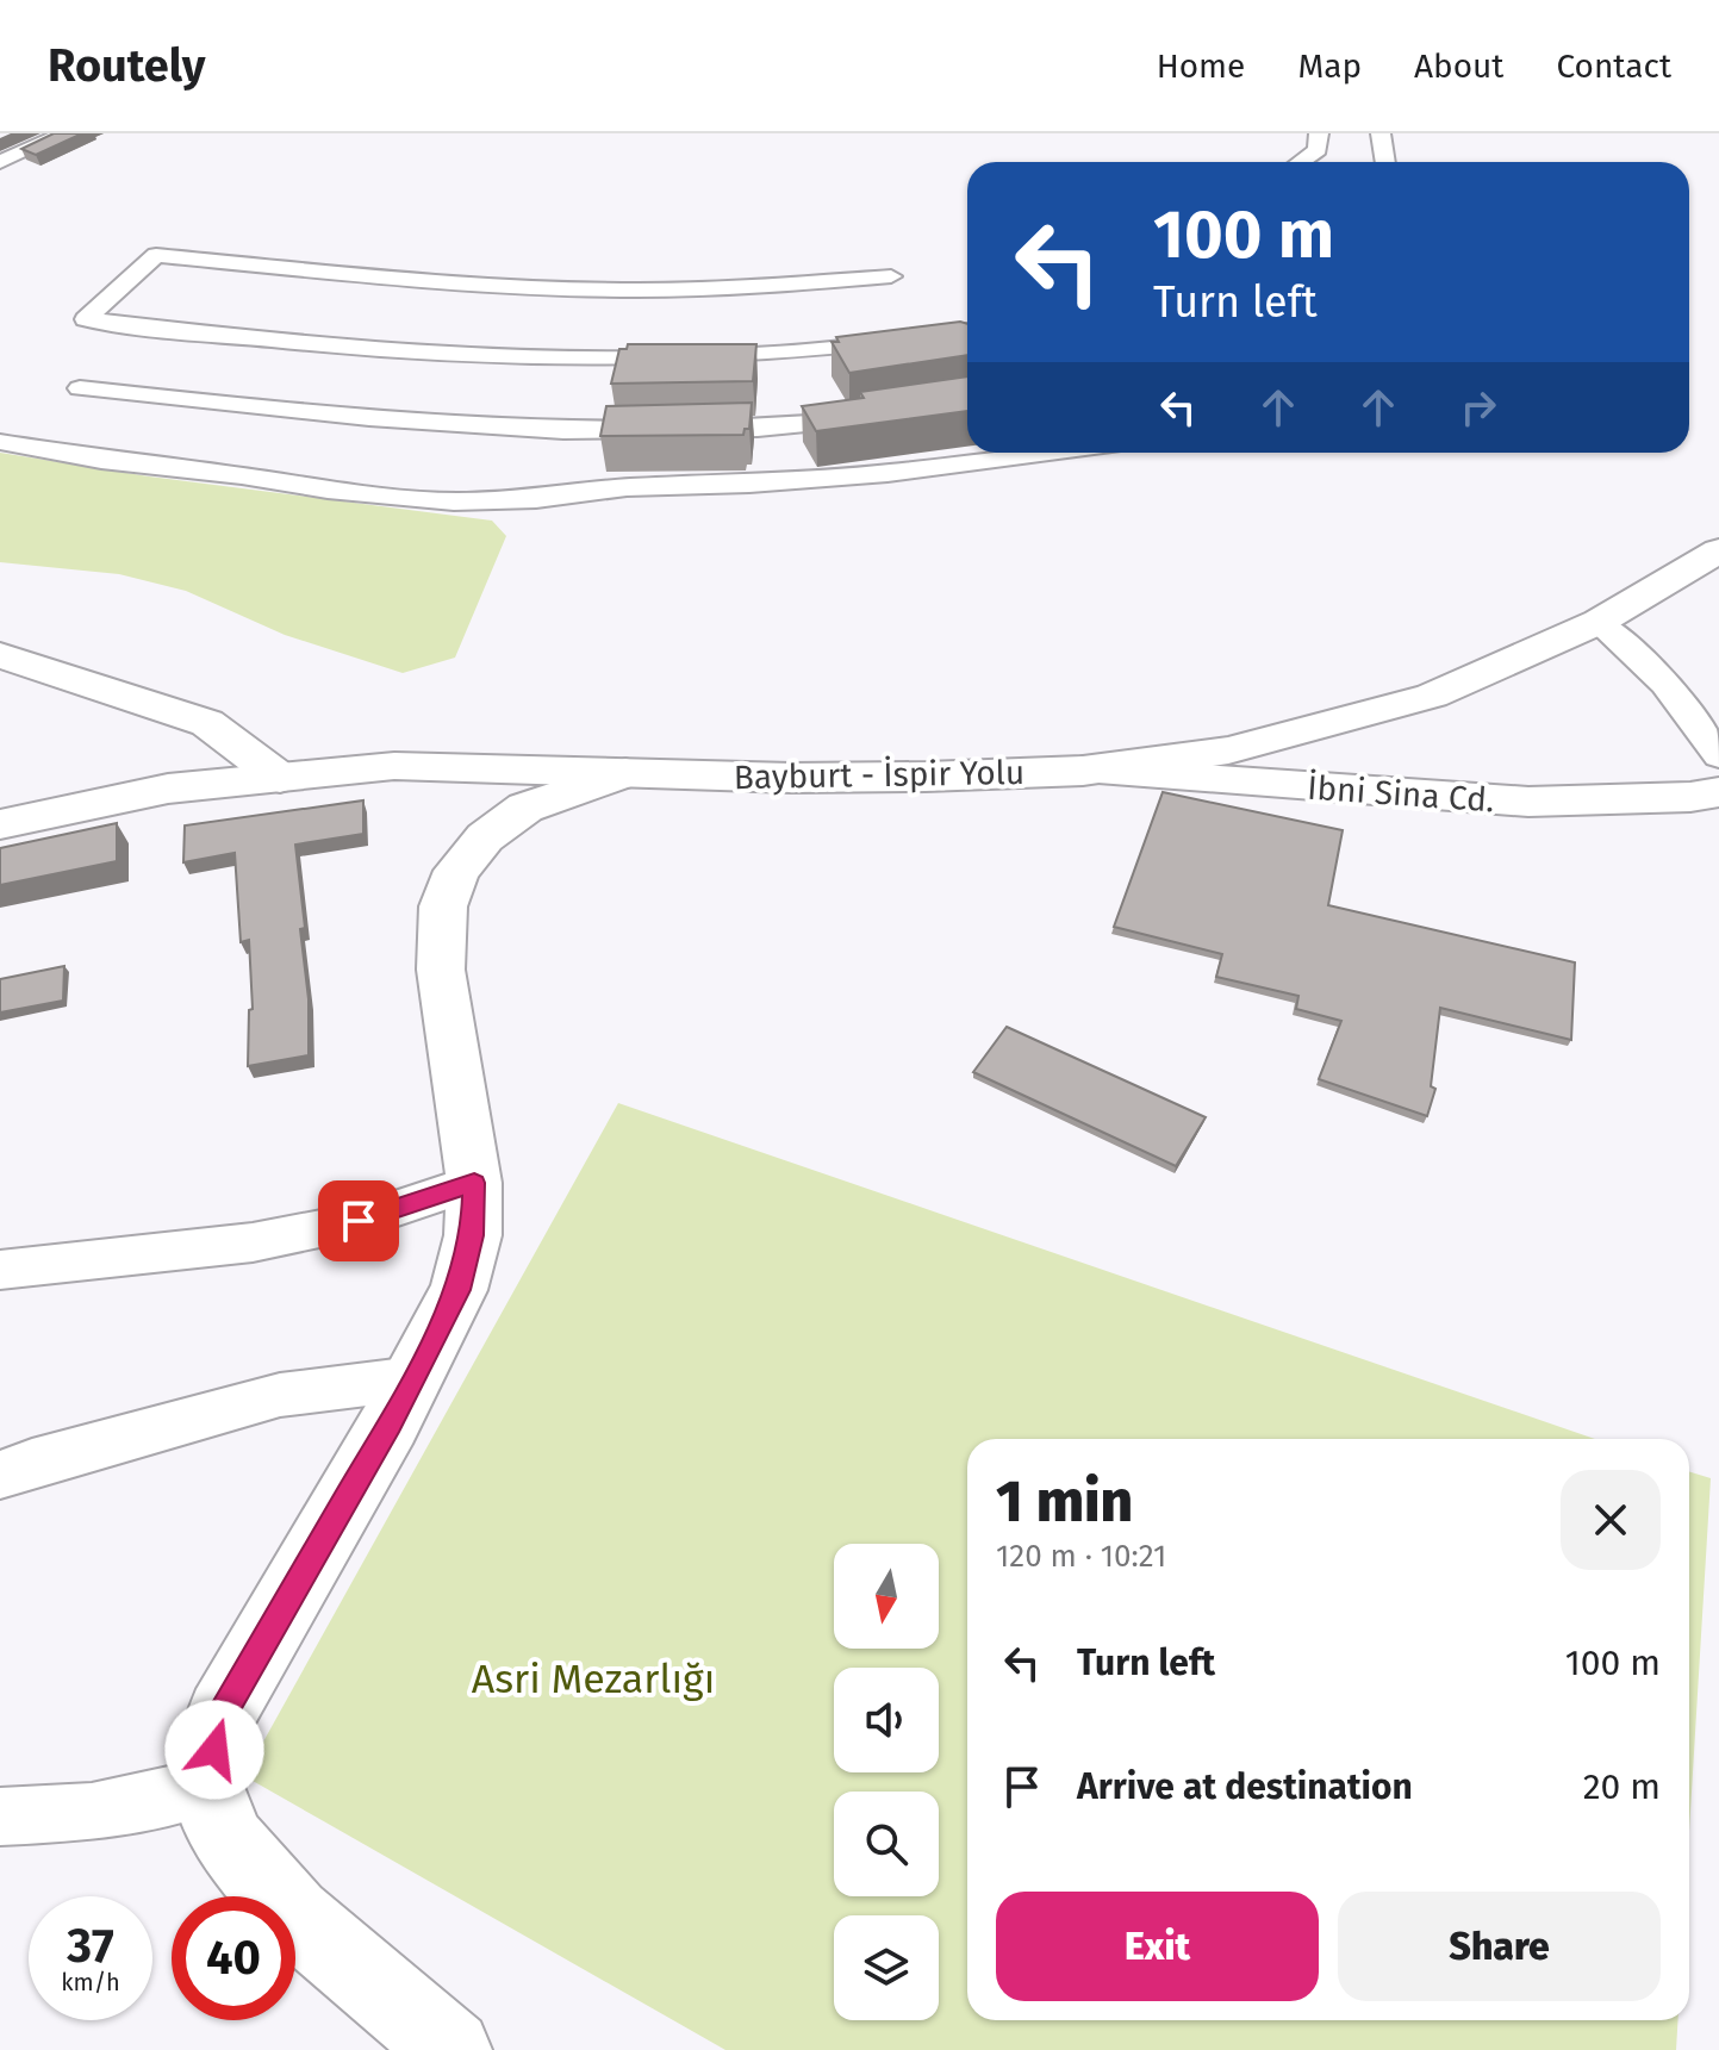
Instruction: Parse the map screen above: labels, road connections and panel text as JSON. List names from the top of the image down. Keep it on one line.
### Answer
{"streets":{"main road":["Bayburt - İspir Yolu","İbni Sina Cd."]},"crossings":[["Bayburt - İspir Yolu","İbni Sina Cd."]],"parks":["Asri Mezarlığı"],"north":"bottom","page":{"header":"Routely","nav":["Home","Map","About","Contact"],"turn":["100 m","Turn left"],"heading":["1 min","120 m · 10:21"],"list":[{"name":"Turn left","value":"100 m"},{"name":"Arrive at destination","value":"20 m"}],"buttons":["Exit","Share"],"speed":"37 km/h","limit":"40"}}
